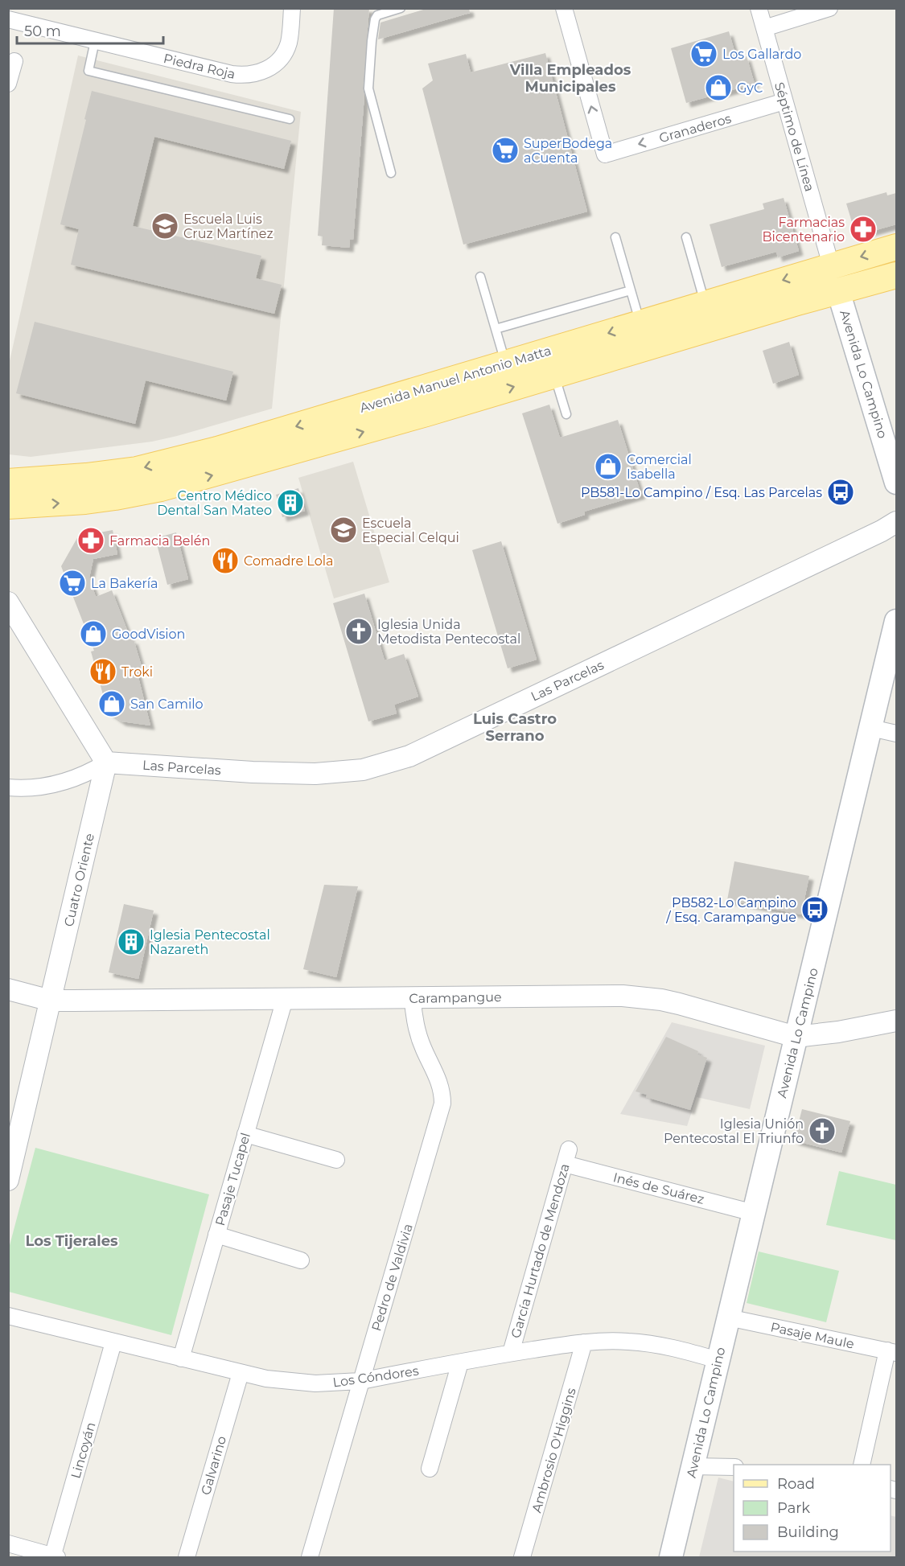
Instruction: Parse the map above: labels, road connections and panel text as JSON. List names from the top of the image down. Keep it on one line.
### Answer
{"streets":{"main road":["Avenida Lo Campino","Avenida Manuel Antonio Matta"],"street":["Piedra Roja","Granaderos","Séptimo de Línea","Las Parcelas","Cuatro Oriente","Carampangue","Pasaje Tucapel","Inés de Suárez","García Hurtado de Mendoza","Pedro de Valdivia","Pasaje Maule","Los Cóndores","Lincoyán","Ambrosio O'Higgins","Galvarino"]},"crossings":[["Granaderos","Séptimo de Línea"],["Séptimo de Línea","Avenida Lo Campino"],["Séptimo de Línea","Avenida Manuel Antonio Matta"],["Avenida Lo Campino","Avenida Manuel Antonio Matta"],["Avenida Lo Campino","Carampangue"],["Avenida Lo Campino","Inés de Suárez"],["Avenida Lo Campino","Pasaje Maule"],["Avenida Lo Campino","Los Cóndores"],["Las Parcelas","Cuatro Oriente"],["Cuatro Oriente","Carampangue"],["Carampangue","Pasaje Tucapel"],["Carampangue","Pedro de Valdivia"],["Pasaje Tucapel","Los Cóndores"],["Inés de Suárez","García Hurtado de Mendoza"],["García Hurtado de Mendoza","Los Cóndores"],["Pedro de Valdivia","Los Cóndores"],["Los Cóndores","Lincoyán"],["Los Cóndores","Ambrosio O'Higgins"],["Los Cóndores","Galvarino"]],"districts":["Villa Empleados Municipales","Luis Castro Serrano","Los Tijerales"],"places":{"supermarket":["Los Gallardo","SuperBodega aCuenta","La Bakería"],"shop":["GyC","Comercial Isabella","GoodVision","San Camilo"],"school or university":["Escuela Luis Cruz Martínez","Escuela Especial Celqui"],"pharmacy":["Farmacias Bicentenario","Farmacia Belén"],"bus stop":["PB581-Lo Campino / Esq. Las Parcelas","PB582-Lo Campino / Esq. Carampangue"],"building":["Centro Médico Dental San Mateo","Iglesia Pentecostal Nazareth"],"restaurant":["Comadre Lola","Troki"],"church":["Iglesia Unida Metodista Pentecostal","Iglesia Unión Pentecostal El Triunfo"]},"legend":["Road","Park","Building"],"scale_bar":"50 m"}
